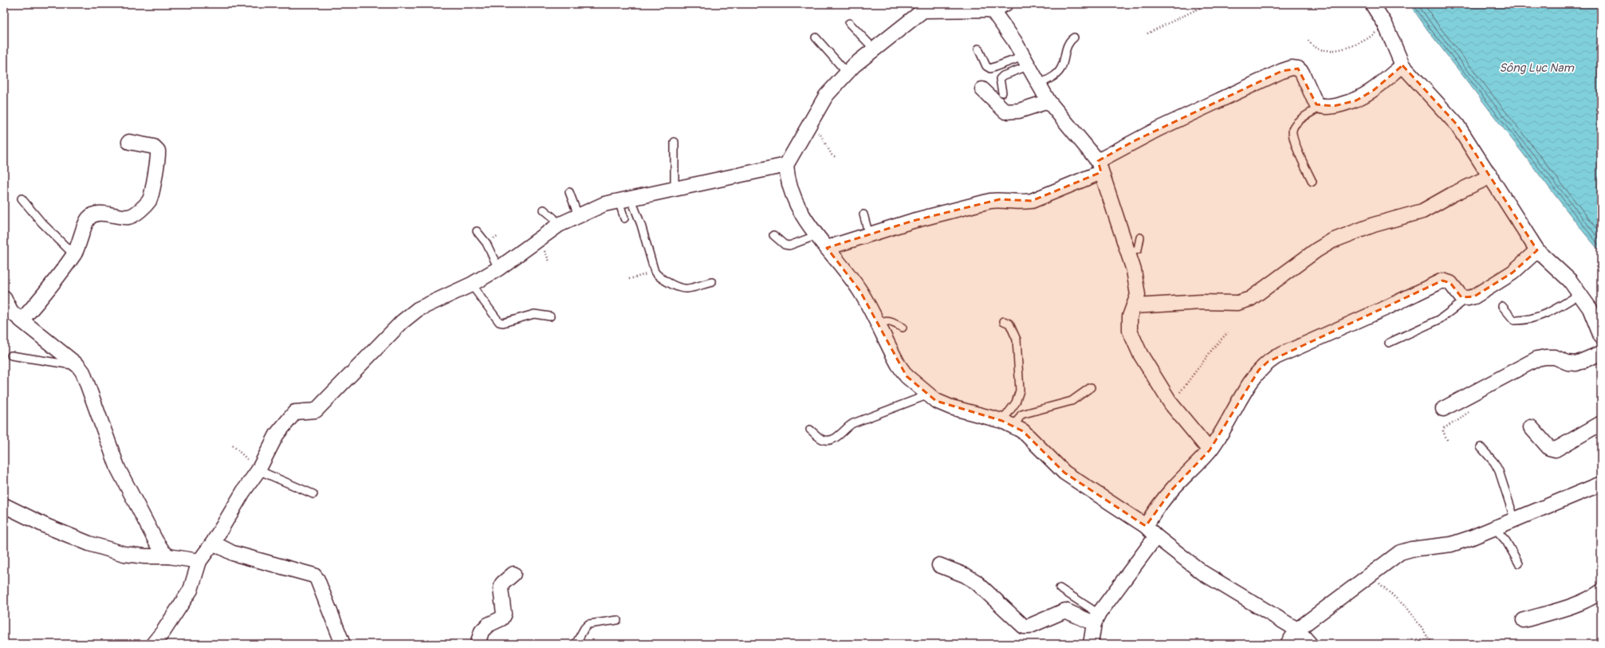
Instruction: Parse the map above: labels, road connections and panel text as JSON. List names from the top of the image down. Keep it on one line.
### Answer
{"water":["Sông Lục Nam"]}
